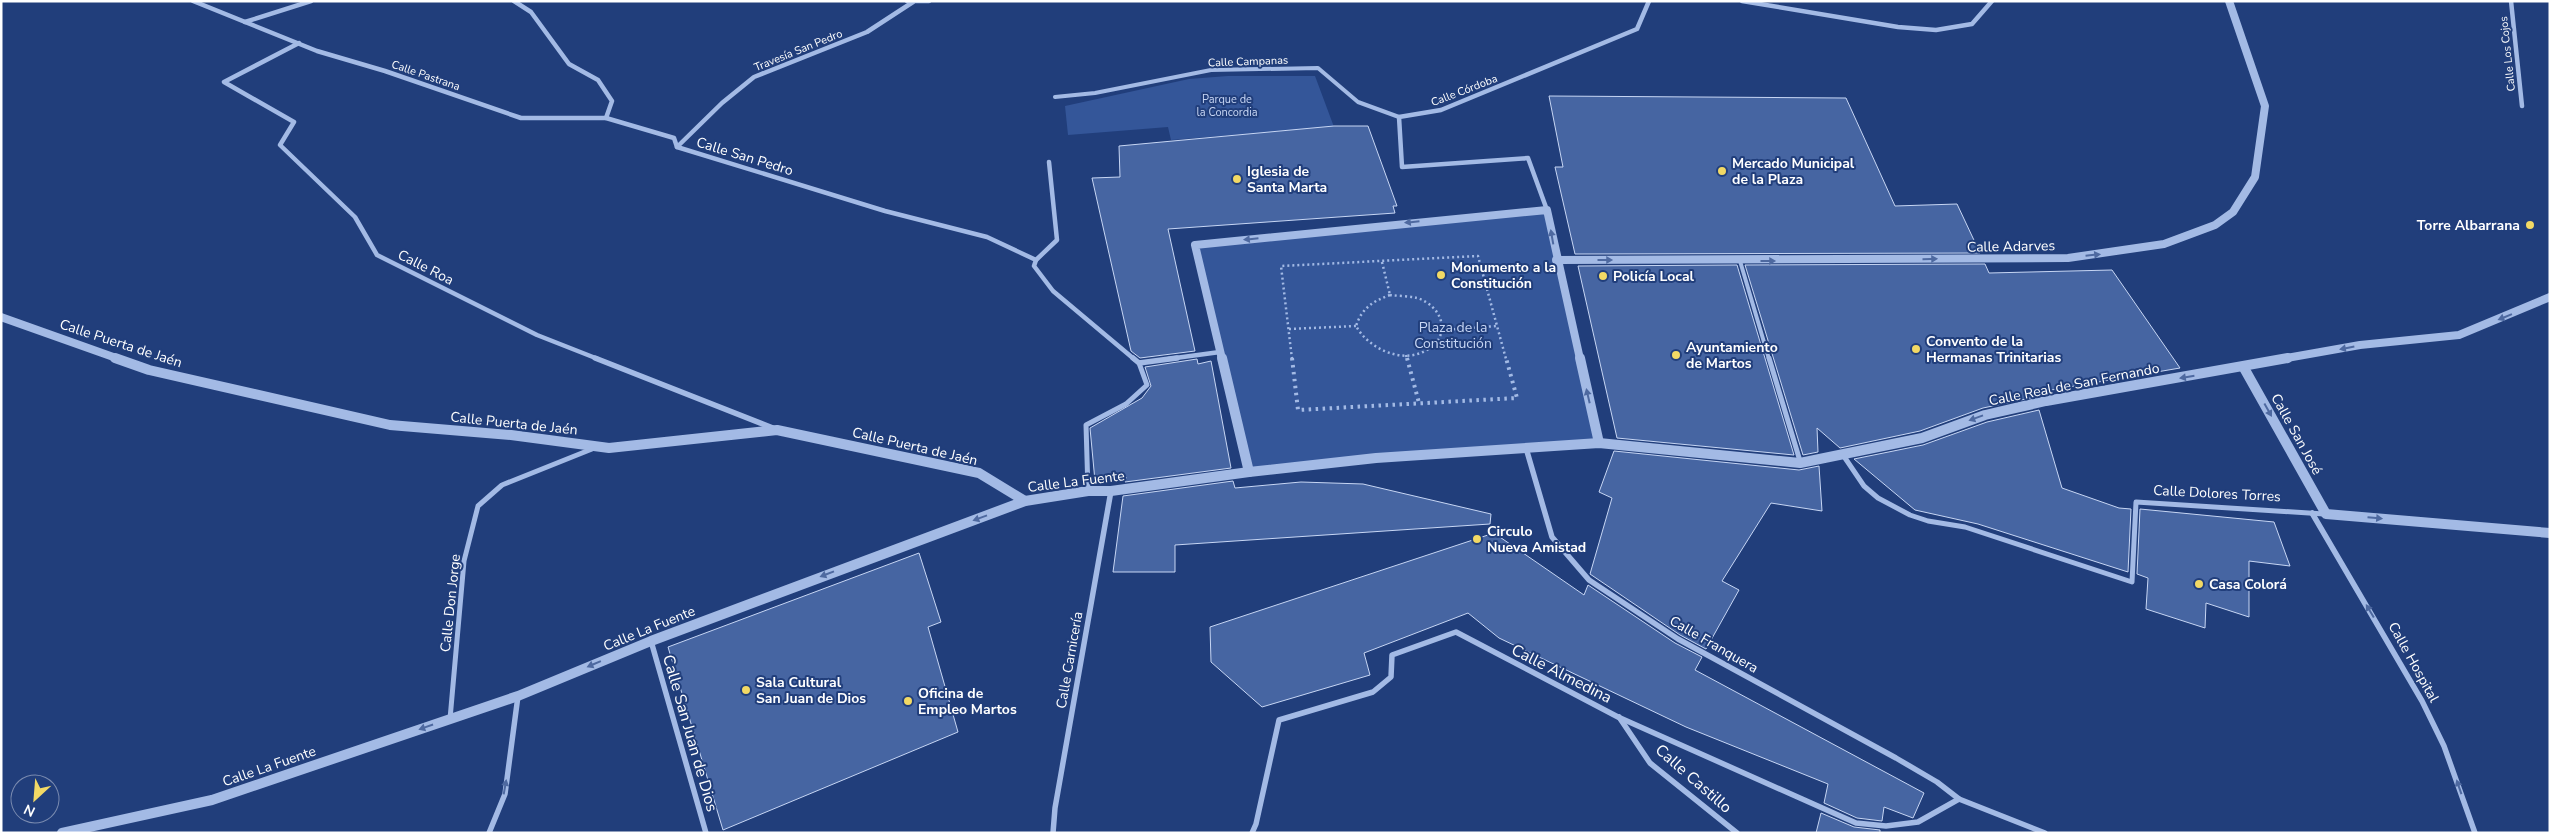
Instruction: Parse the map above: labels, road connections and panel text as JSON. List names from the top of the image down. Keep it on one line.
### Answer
{"streets":{"street":["Travesía San Pedro","Calle Los Cojos","Calle Campanas","Calle Pastrana","Calle Córdoba","Calle San Pedro","Calle Adarves","Calle Roa","Calle Puerta de Jaén","Calle Real de San Fernando","Calle San José","Calle La Fuente","Calle Dolores Torres","Calle Don Jorge","Calle Franquera","Calle Carnicería","Calle Hospital","Calle Almedina","Calle San Juan de Dios","Calle Castillo"]},"crossings":[["Travesía San Pedro","Calle San Pedro"],["Calle Campanas","Calle Córdoba"],["Calle Pastrana","Calle San Pedro"],["Calle Pastrana","Calle Roa"],["Calle Roa","Calle Puerta de Jaén"],["Calle Puerta de Jaén","Calle La Fuente"],["Calle Puerta de Jaén","Calle Don Jorge"],["Calle Real de San Fernando","Calle San José"],["Calle Real de San Fernando","Calle Dolores Torres"],["Calle San José","Calle Dolores Torres"],["Calle La Fuente","Calle Don Jorge"],["Calle La Fuente","Calle Carnicería"],["Calle La Fuente","Calle San Juan de Dios"],["Calle Dolores Torres","Calle Hospital"],["Calle Franquera","Calle Almedina"],["Calle Almedina","Calle Castillo"]],"one_way":["Calle Real de San Fernando","Calle San José","Calle La Fuente","Calle Hospital"],"parks":["Parque de la Concordia","Plaza de la Constitución"],"places":["Mercado Municipal de la Plaza","Iglesia de Santa Marta","Torre Albarrana","Monumento a la Constitución","Policía Local","Convento de la Hermanas Trinitarias","Ayuntamiento de Martos","Circulo Nueva Amistad","Casa Colorá","Sala Cultural San Juan de Dios","Oficina de Empleo Martos"],"north":"bottom left"}
